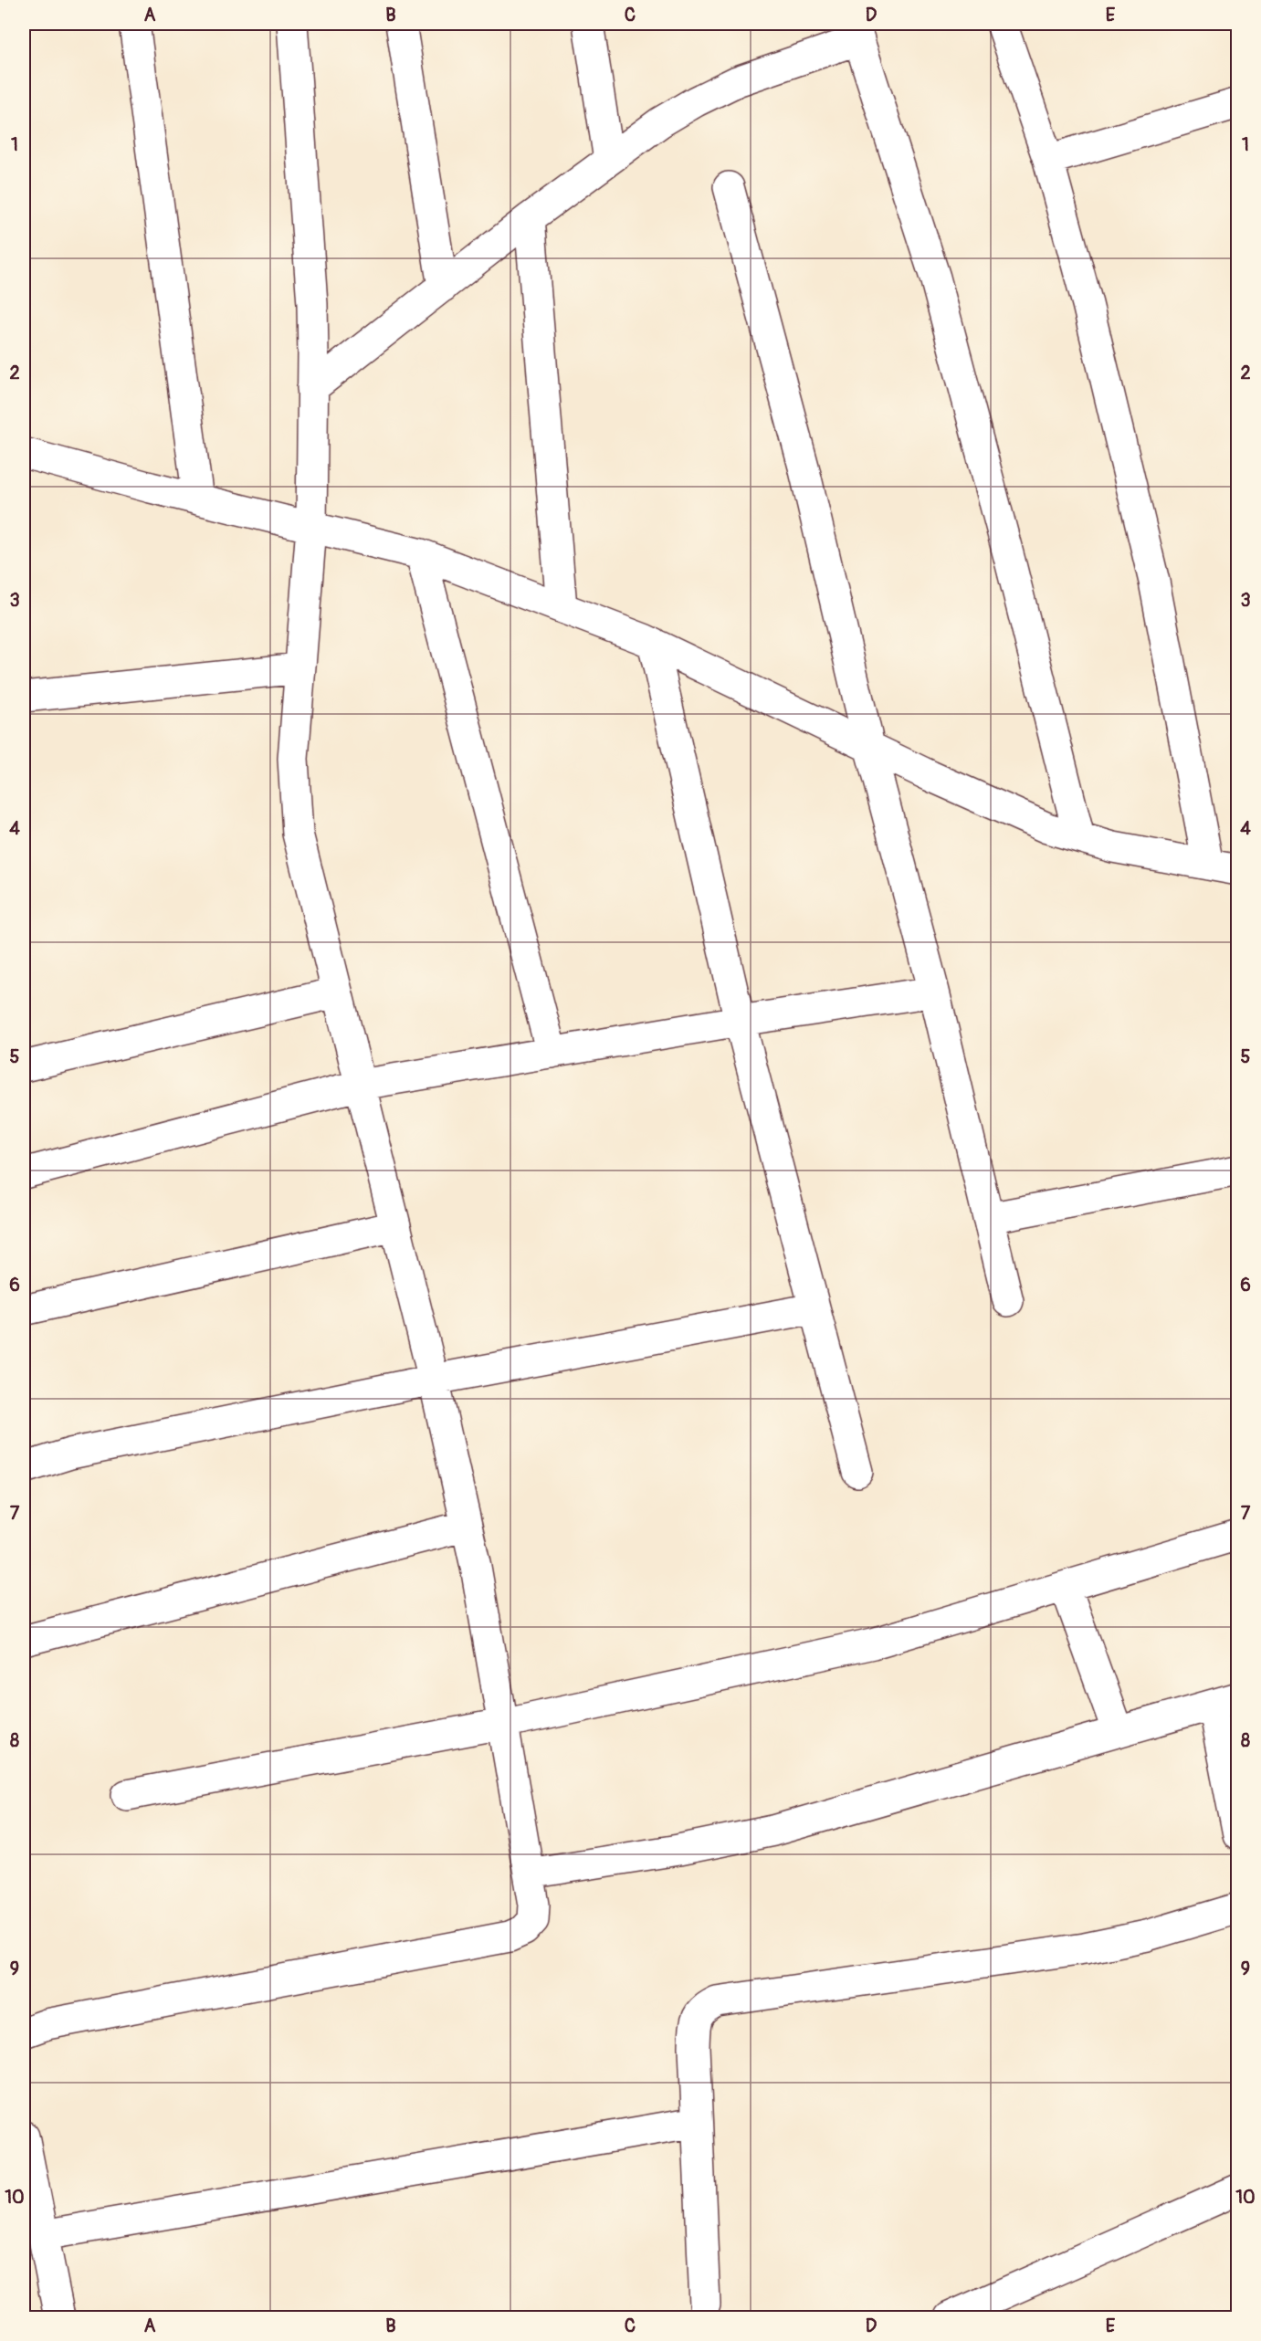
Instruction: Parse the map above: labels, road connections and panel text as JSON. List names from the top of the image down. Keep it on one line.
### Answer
{"grid":{"columns":["A","B","C","D","E"],"rows":["1","2","3","4","5","6","7","8","9","10"]}}
